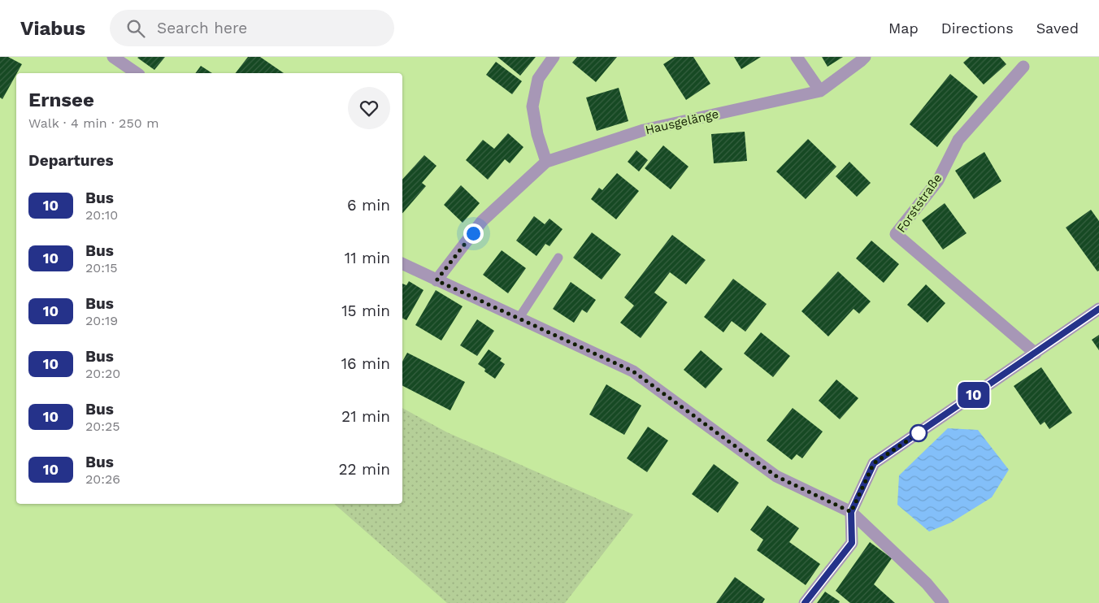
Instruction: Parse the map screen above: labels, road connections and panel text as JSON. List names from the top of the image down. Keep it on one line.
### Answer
{"streets":{"street":["Hausgelänge","Forststraße"]},"lines":["bus line 10"],"page":{"header":"Viabus","search":"Search here","nav":["Map","Directions","Saved"],"on_map":"10","heading":[["Ernsee","Walk · 4 min · 250 m"],"Departures"],"list":[{"mark":"10","name":"Bus","note":"20:10","value":"6 min"},{"mark":"10","name":"Bus","note":"20:15","value":"11 min"},{"mark":"10","name":"Bus","note":"20:19","value":"15 min"},{"mark":"10","name":"Bus","note":"20:20","value":"16 min"},{"mark":"10","name":"Bus","note":"20:25","value":"21 min"},{"mark":"10","name":"Bus","note":"20:26","value":"22 min"}]}}
